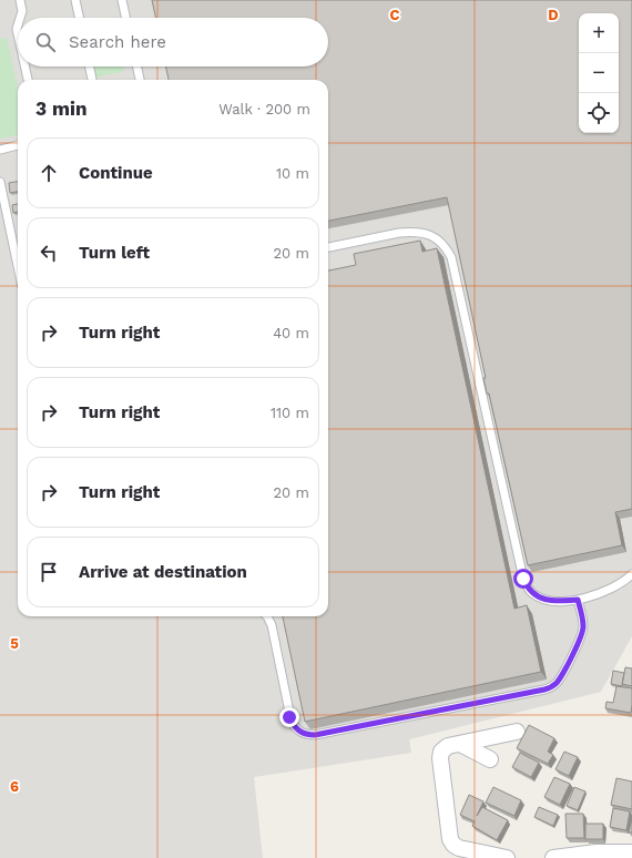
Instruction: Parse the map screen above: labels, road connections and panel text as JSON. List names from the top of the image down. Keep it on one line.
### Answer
{"page":{"map_buttons":["+","−"],"search":"Search here","heading":["3 min","Walk · 200 m"],"list":[["Continue","10 m"],["Turn left","20 m"],["Turn right","40 m"],["Turn right","110 m"],["Turn right","20 m"],"Arrive at destination"]},"grid":{"columns":["C","D"],"rows":["5","6"]}}
